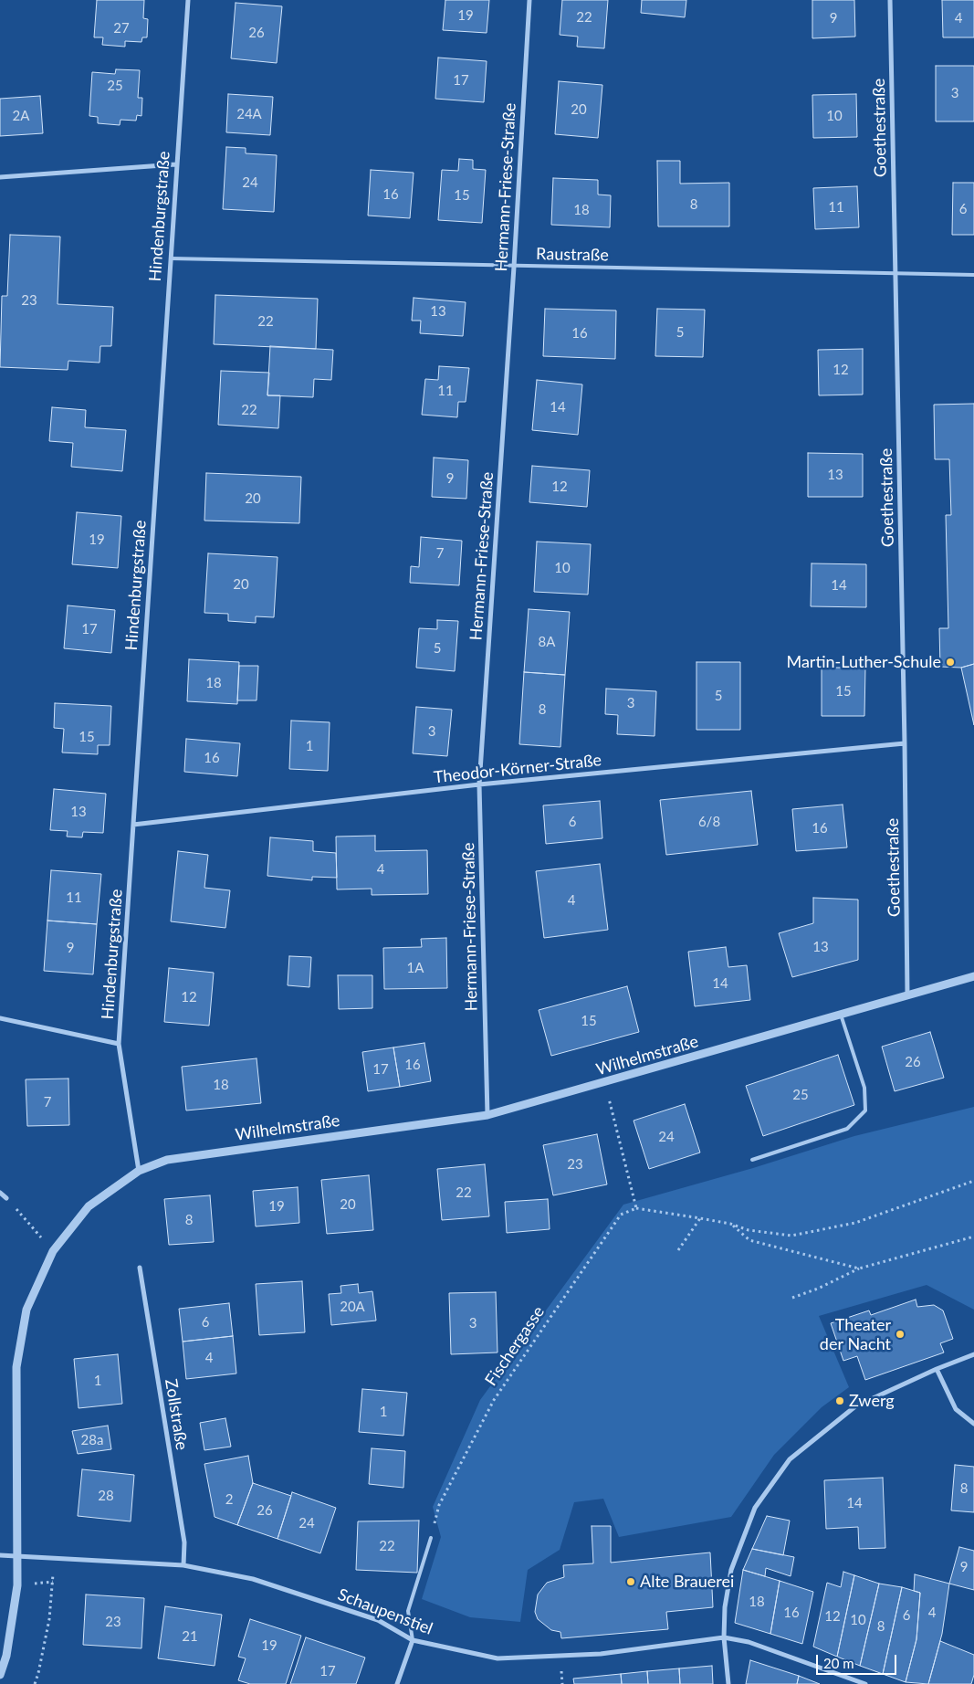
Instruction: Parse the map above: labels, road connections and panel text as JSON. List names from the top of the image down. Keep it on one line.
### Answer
{"streets":{"street":["Goethestraße","Hermann-Friese-Straße","Hindenburgstraße","Theodor-Körner-Straße","Wilhelmstraße","Zollstraße","Schaupenstiel"],"lane":["Raustraße"],"path":["Fischergasse"]},"crossings":[["Goethestraße","Raustraße"],["Goethestraße","Theodor-Körner-Straße"],["Goethestraße","Wilhelmstraße"],["Hermann-Friese-Straße","Raustraße"],["Hermann-Friese-Straße","Theodor-Körner-Straße"],["Hermann-Friese-Straße","Wilhelmstraße"],["Hindenburgstraße","Raustraße"],["Hindenburgstraße","Theodor-Körner-Straße"],["Hindenburgstraße","Wilhelmstraße"],["Wilhelmstraße","Schaupenstiel"],["Zollstraße","Schaupenstiel"]],"places":["Martin-Luther-Schule","Theater der Nacht","Zwerg","Alte Brauerei"],"house_numbers":["19","22","9","4","27","26","17","25","3","20","24A","2A","10","24","16","15","8","11","6","18","23","13","22","5","16","12","11","14","22","13","9","12","20","19","7","10","20","14","17","8A","5","18","15","5","3","8","3","15","1","16","13","6","6/8","16","4","11","4","13","9","1A","14","12","15","26","16","17","18","25","7","24","23","22","20","19","8","20A","6","3","4","1","1","28a","8","28","2","14","26","24","22","9","18","16","4","6","12","10","23","8","21","19","17"],"scale_bar":"20 m"}
